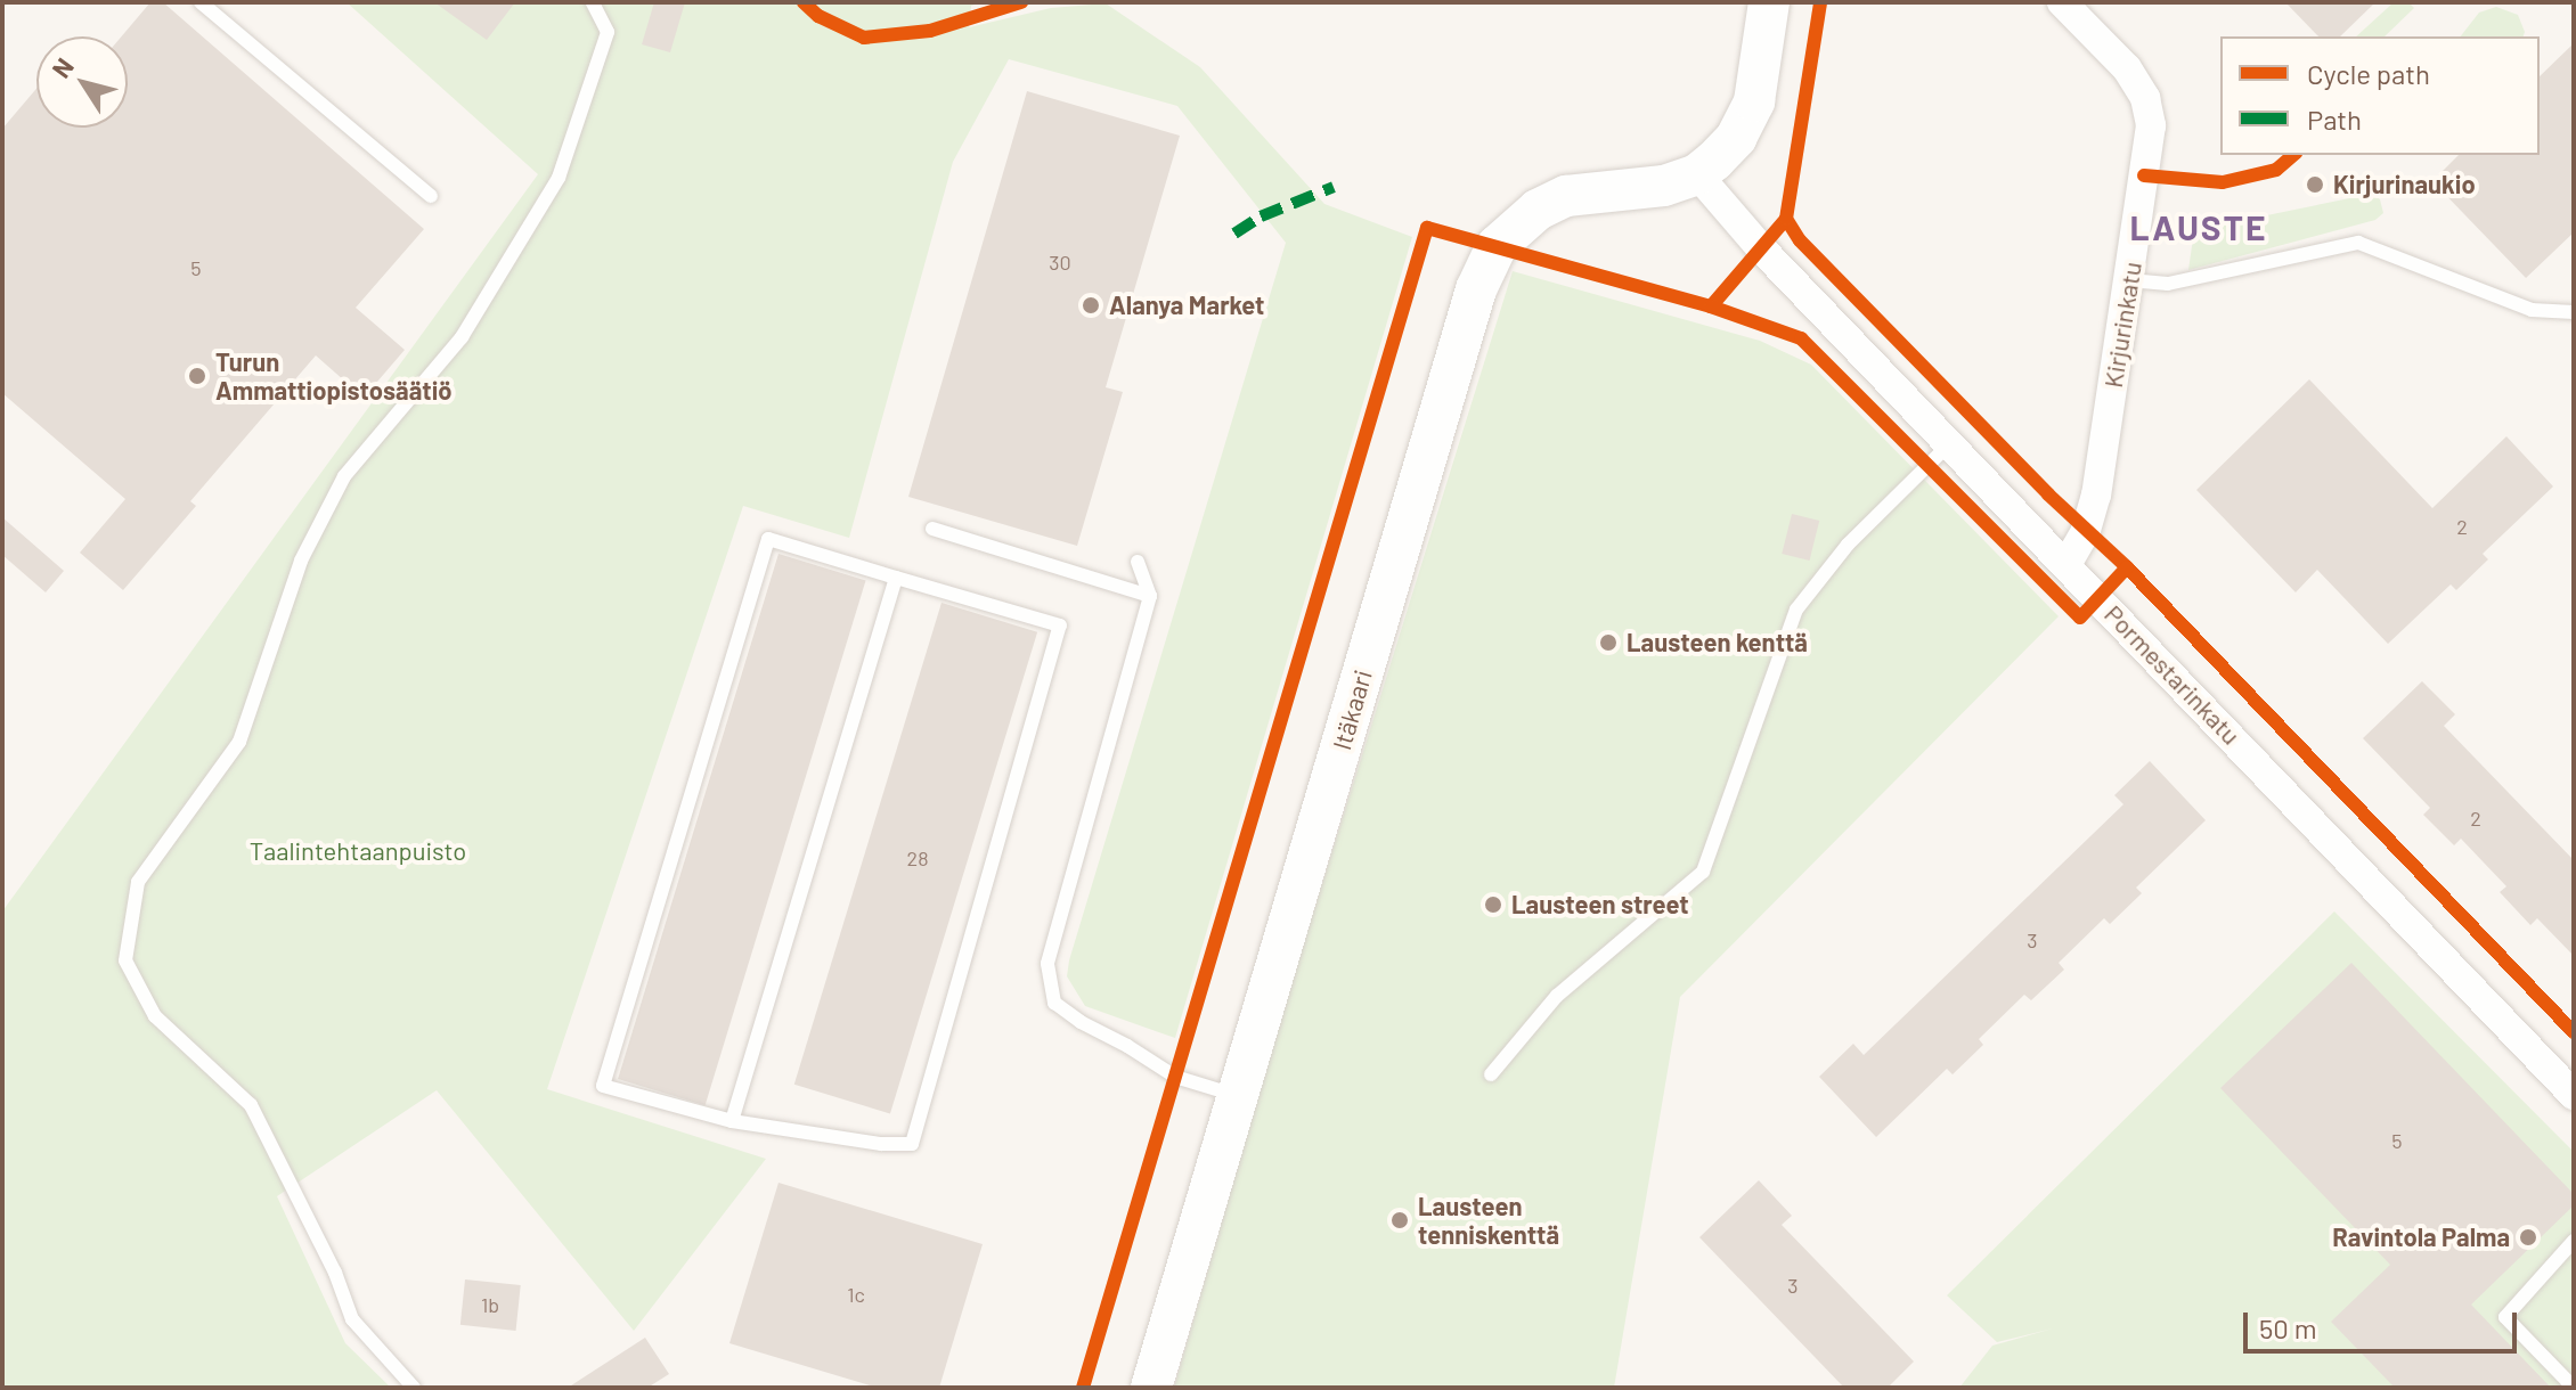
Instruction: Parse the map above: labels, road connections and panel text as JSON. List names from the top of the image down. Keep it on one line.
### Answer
{"streets":{"street":["Kirjurinkatu","Pormestarinkatu","Itäkaari"]},"crossings":[["Kirjurinkatu","Pormestarinkatu"],["Pormestarinkatu","Itäkaari"]],"districts":["LAUSTE"],"parks":["Taalintehtaanpuisto"],"places":["Kirjurinaukio","Alanya Market","Turun Ammattiopistosäätiö","Lausteen kenttä","Lausteen street","Lausteen tenniskenttä","Ravintola Palma"],"house_numbers":["30","5","2","2","28","3","5","3","1c","1b"],"legend":["Cycle path","Path"],"scale_bar":"50 m","north":"top left"}
